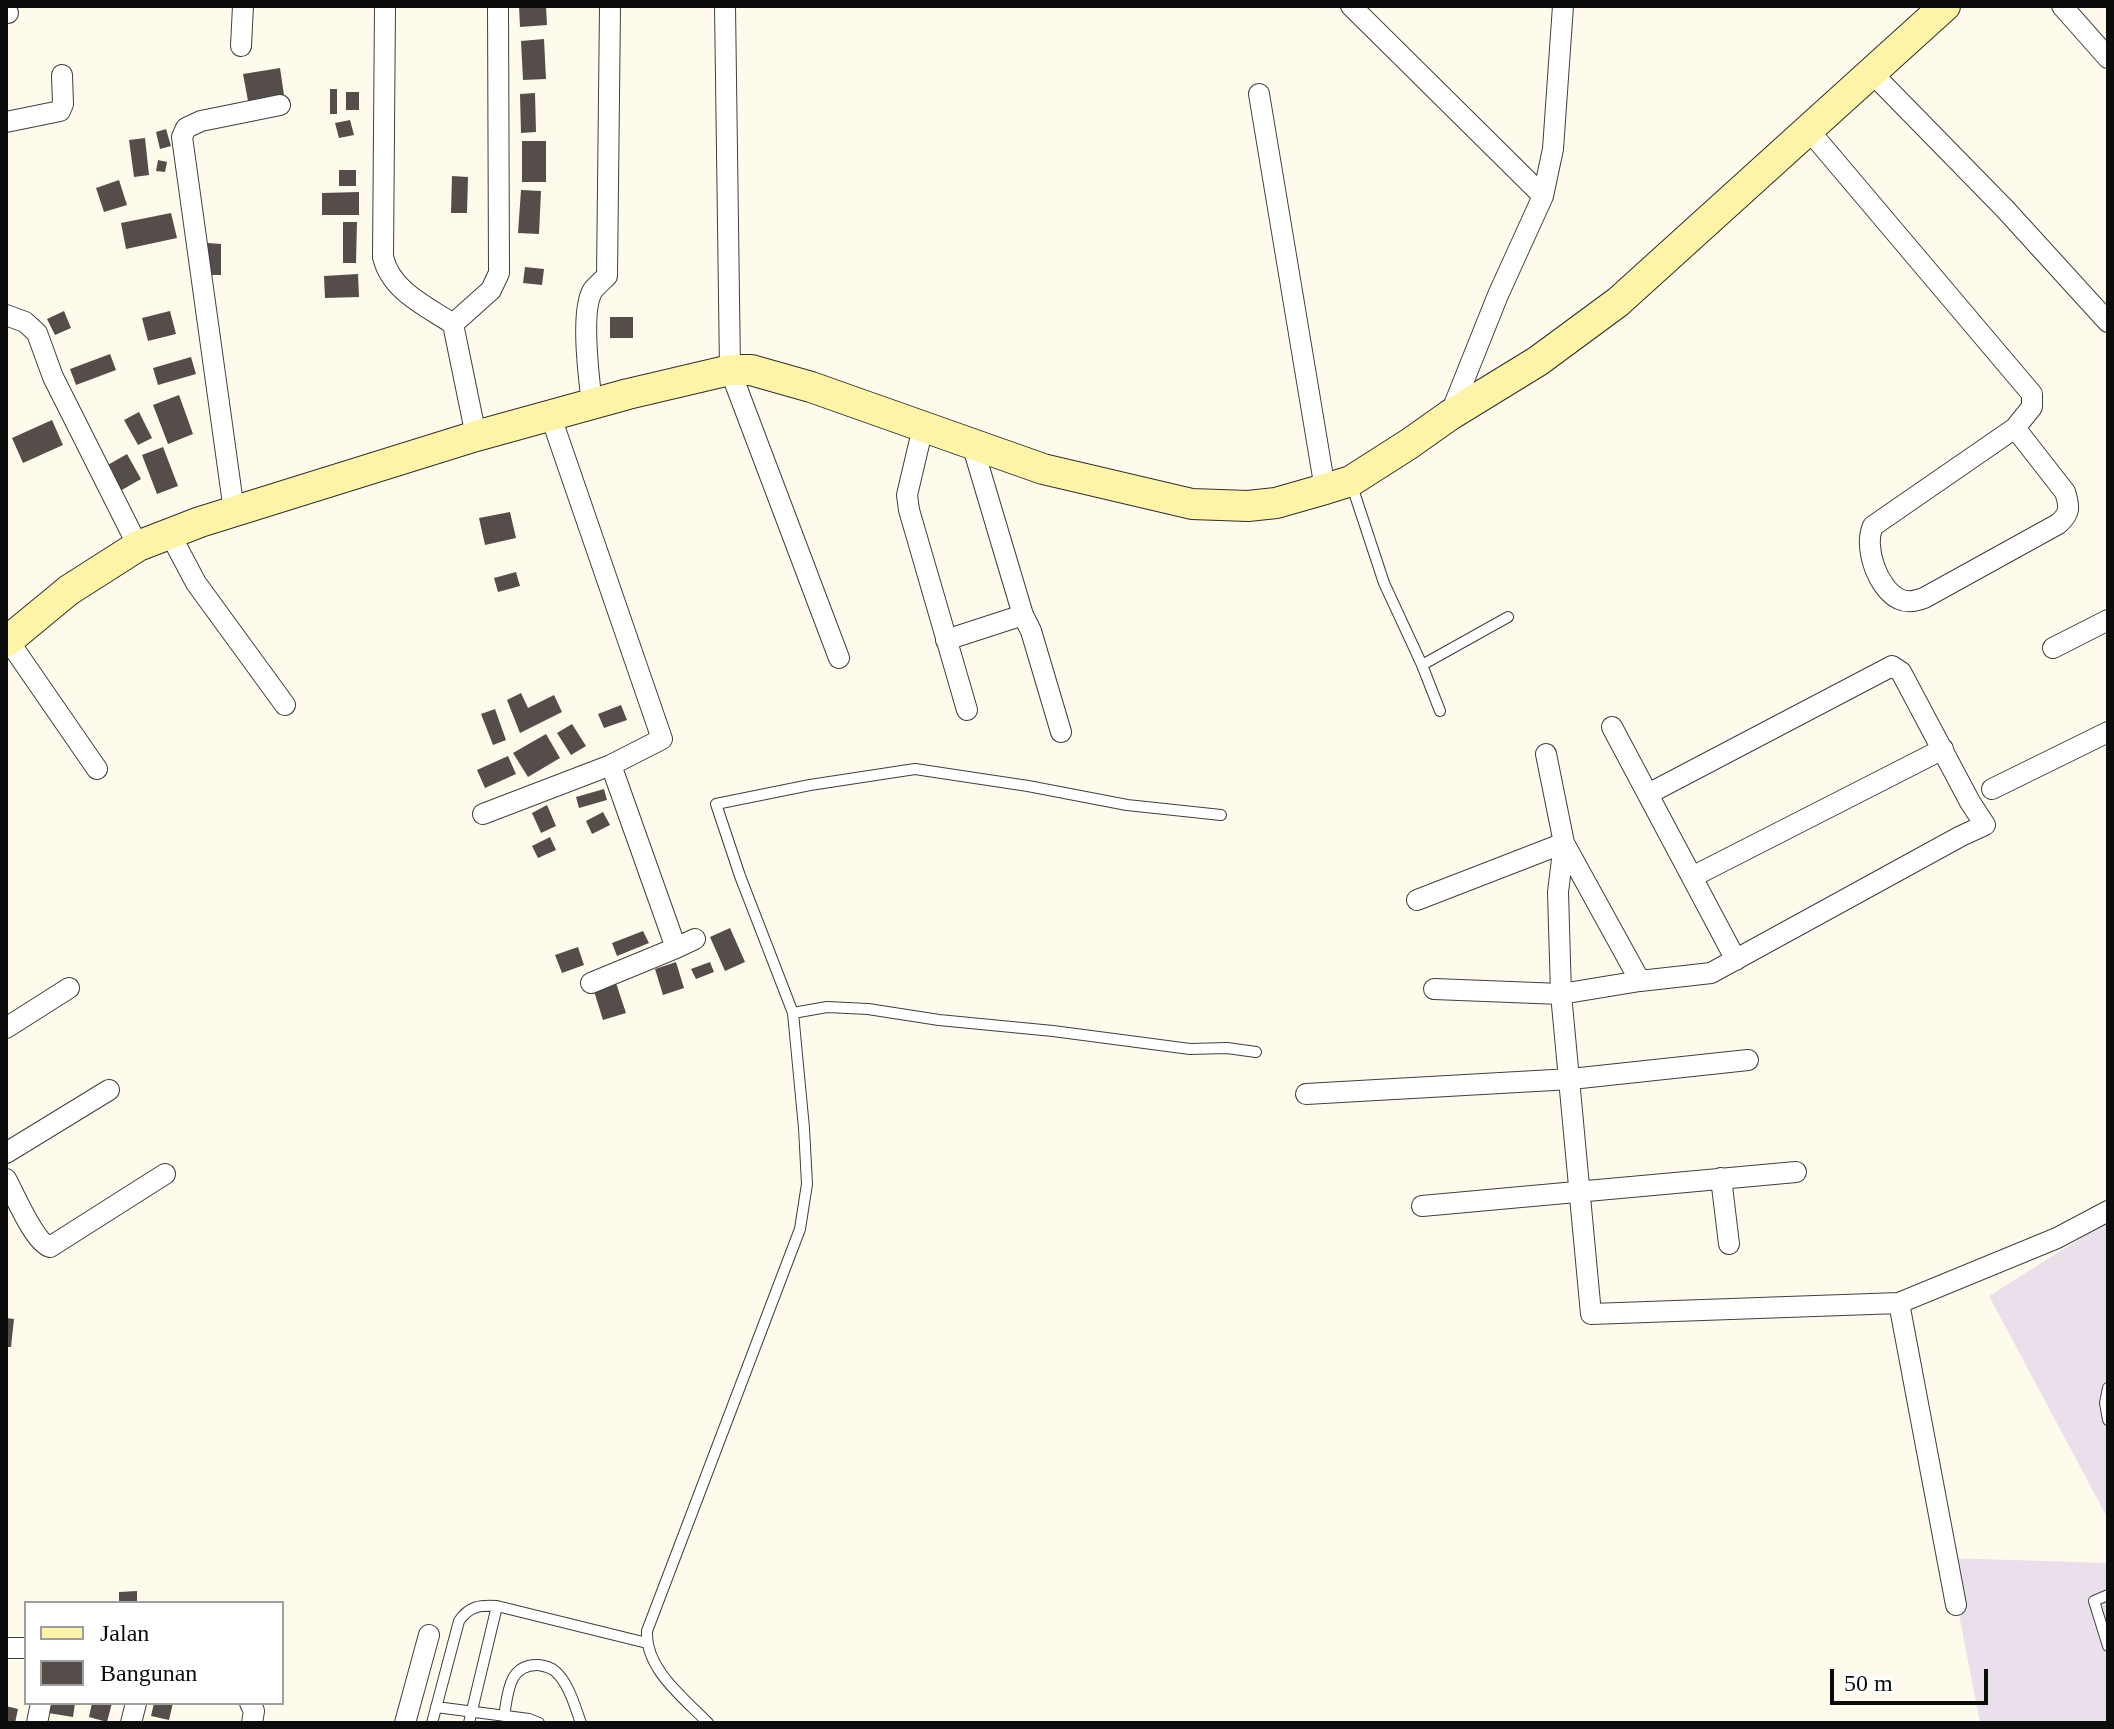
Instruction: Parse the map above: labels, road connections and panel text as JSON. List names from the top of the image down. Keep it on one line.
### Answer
{"legend":["Jalan","Bangunan"],"scale_bar":"50 m"}
